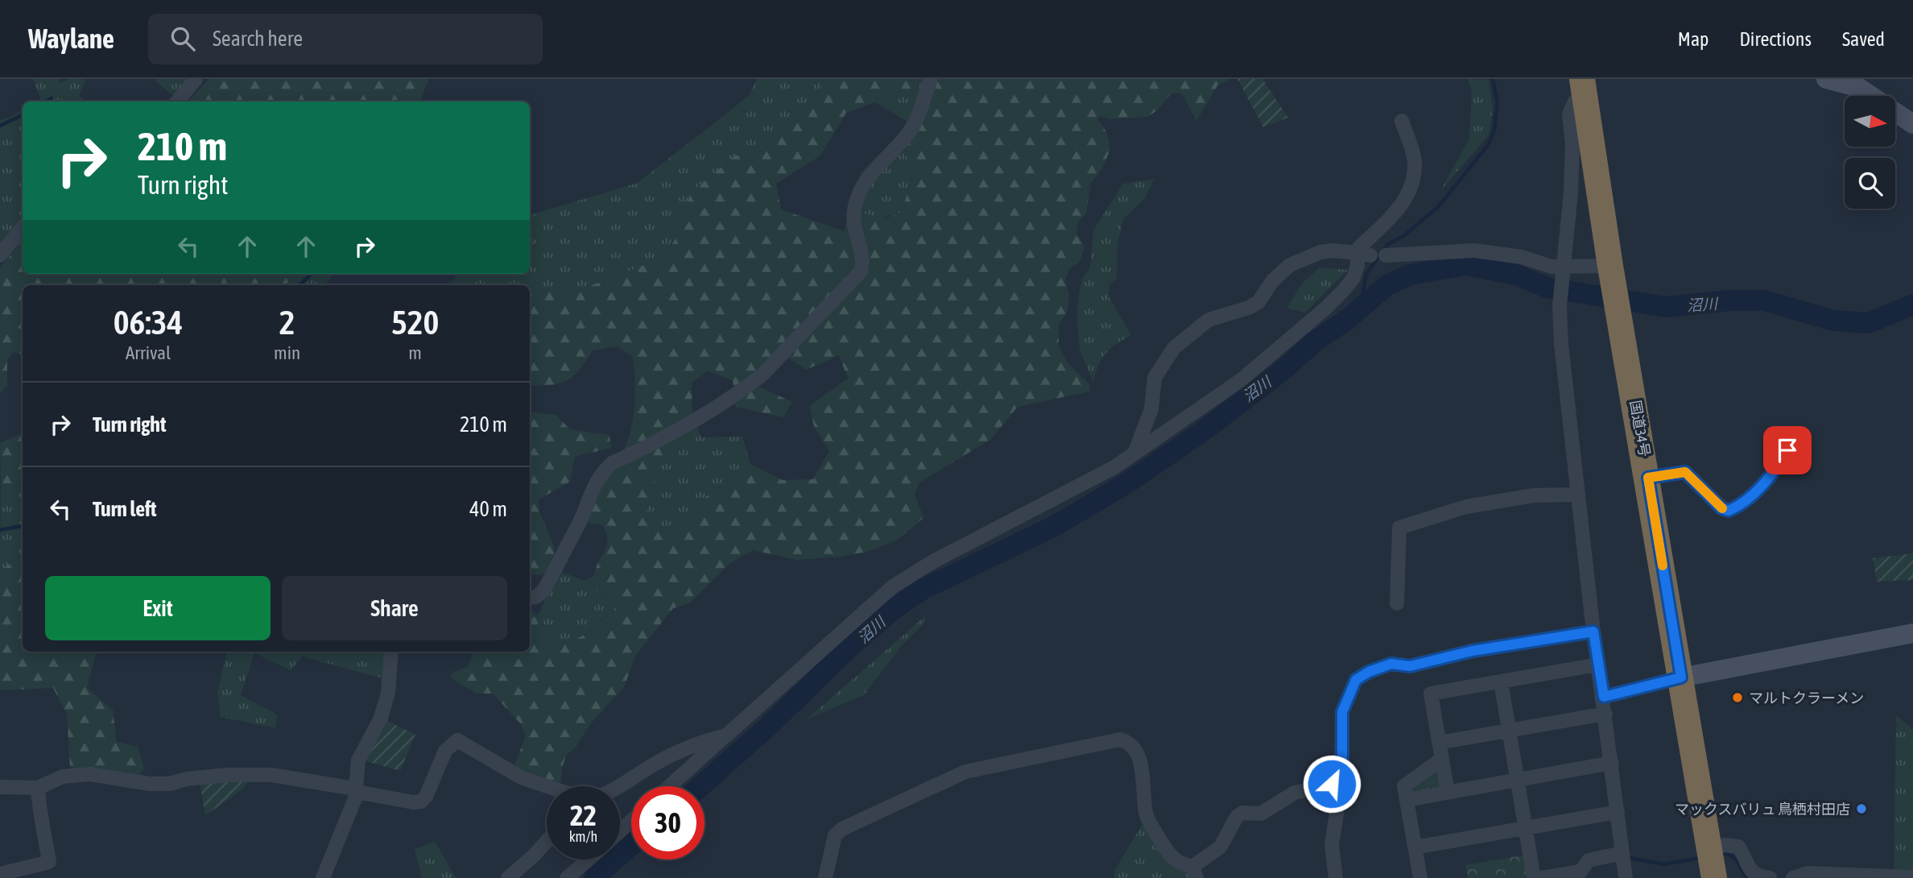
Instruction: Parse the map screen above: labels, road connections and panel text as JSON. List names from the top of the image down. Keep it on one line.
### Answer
{"streets":{"highway":["国道34号"]},"water":["沼川"],"places":["マルトクラーメン","マックスバリュ 鳥栖村田店"],"north":"right","page":{"header":"Waylane","search":"Search here","nav":["Map","Directions","Saved"],"turn":["210 m","Turn right"],"eta":["06:34","Arrival","2","min","520","m"],"list":[{"name":"Turn right","value":"210 m"},{"name":"Turn left","value":"40 m"}],"buttons":["Exit","Share"],"speed":"22 km/h","limit":"30"}}
